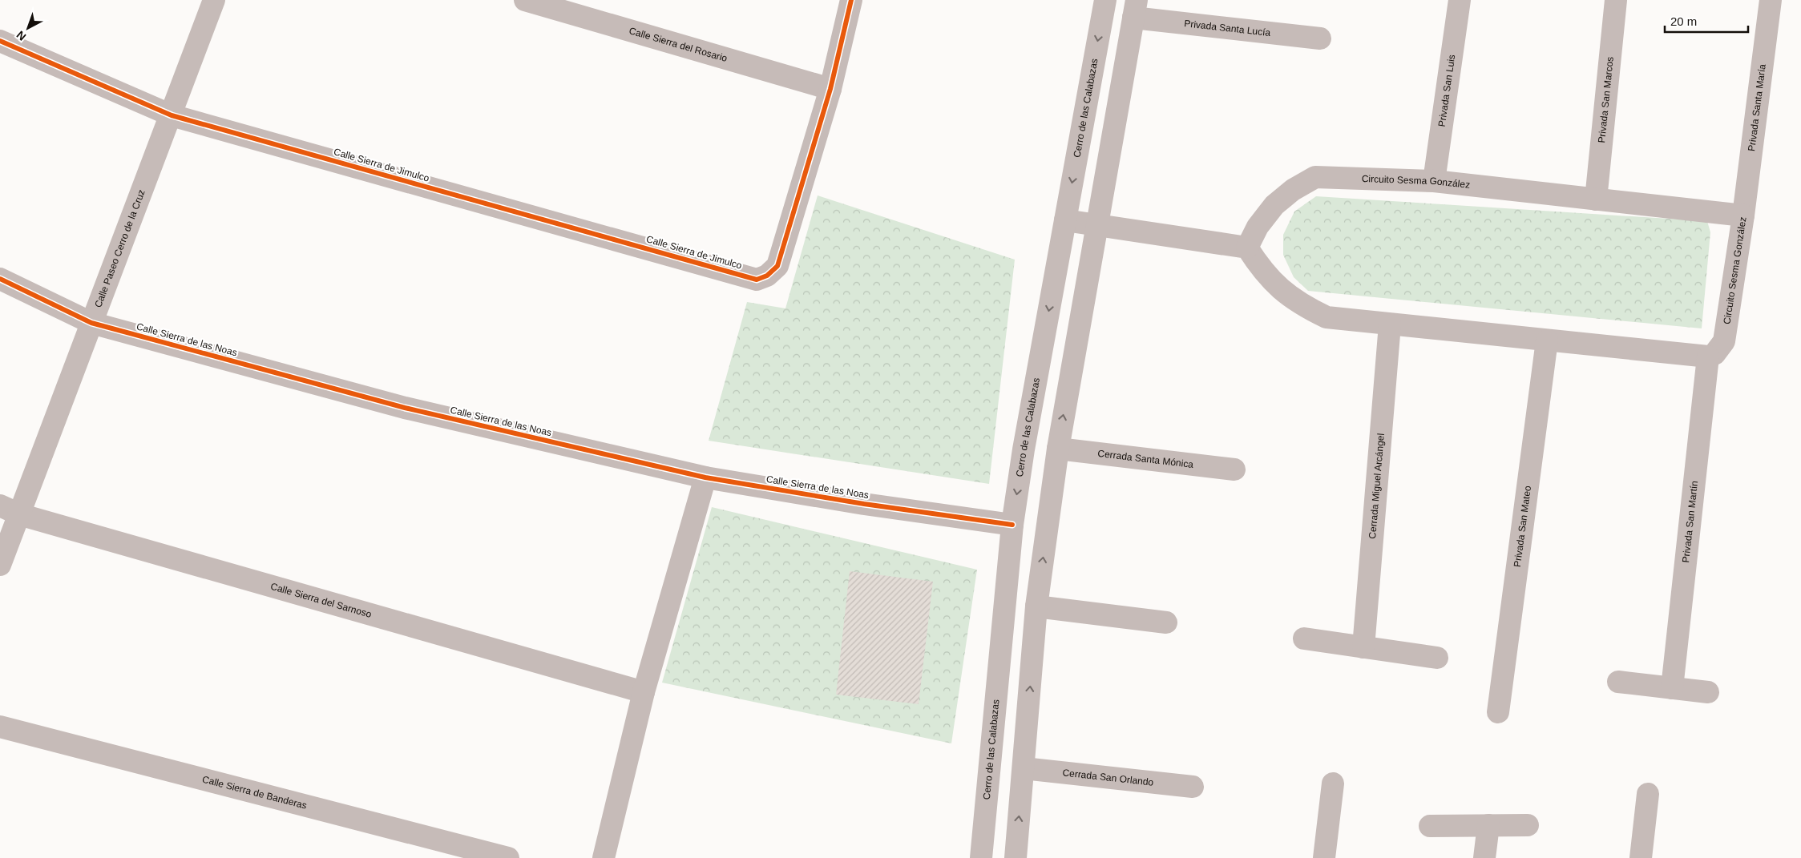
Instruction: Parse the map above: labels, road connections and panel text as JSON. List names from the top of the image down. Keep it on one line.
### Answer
{"streets":{"street":["Privada Santa Lucía","Calle Sierra del Rosario","Privada San Luis","Privada San Marcos","Cerro de las Calabazas","Privada Santa María","Calle Sierra de Jimulco","Circuito Sesma González","Calle Paseo Cerro de la Cruz","Calle Sierra de las Noas","Cerrada Santa Mónica","Cerrada Miguel Arcángel","Privada San Martín","Privada San Mateo","Calle Sierra del Sarnoso","Cerrada San Orlando","Calle Sierra de Banderas"]},"crossings":[["Calle Sierra del Rosario","Calle Sierra de Jimulco"],["Privada San Luis","Circuito Sesma González"],["Privada San Marcos","Circuito Sesma González"],["Cerro de las Calabazas","Calle Sierra de las Noas"],["Privada Santa María","Circuito Sesma González"],["Calle Sierra de Jimulco","Calle Paseo Cerro de la Cruz"],["Circuito Sesma González","Privada San Martín"],["Calle Paseo Cerro de la Cruz","Calle Sierra de las Noas"],["Calle Paseo Cerro de la Cruz","Calle Sierra del Sarnoso"]],"scale_bar":"20 m","north":"bottom left"}
